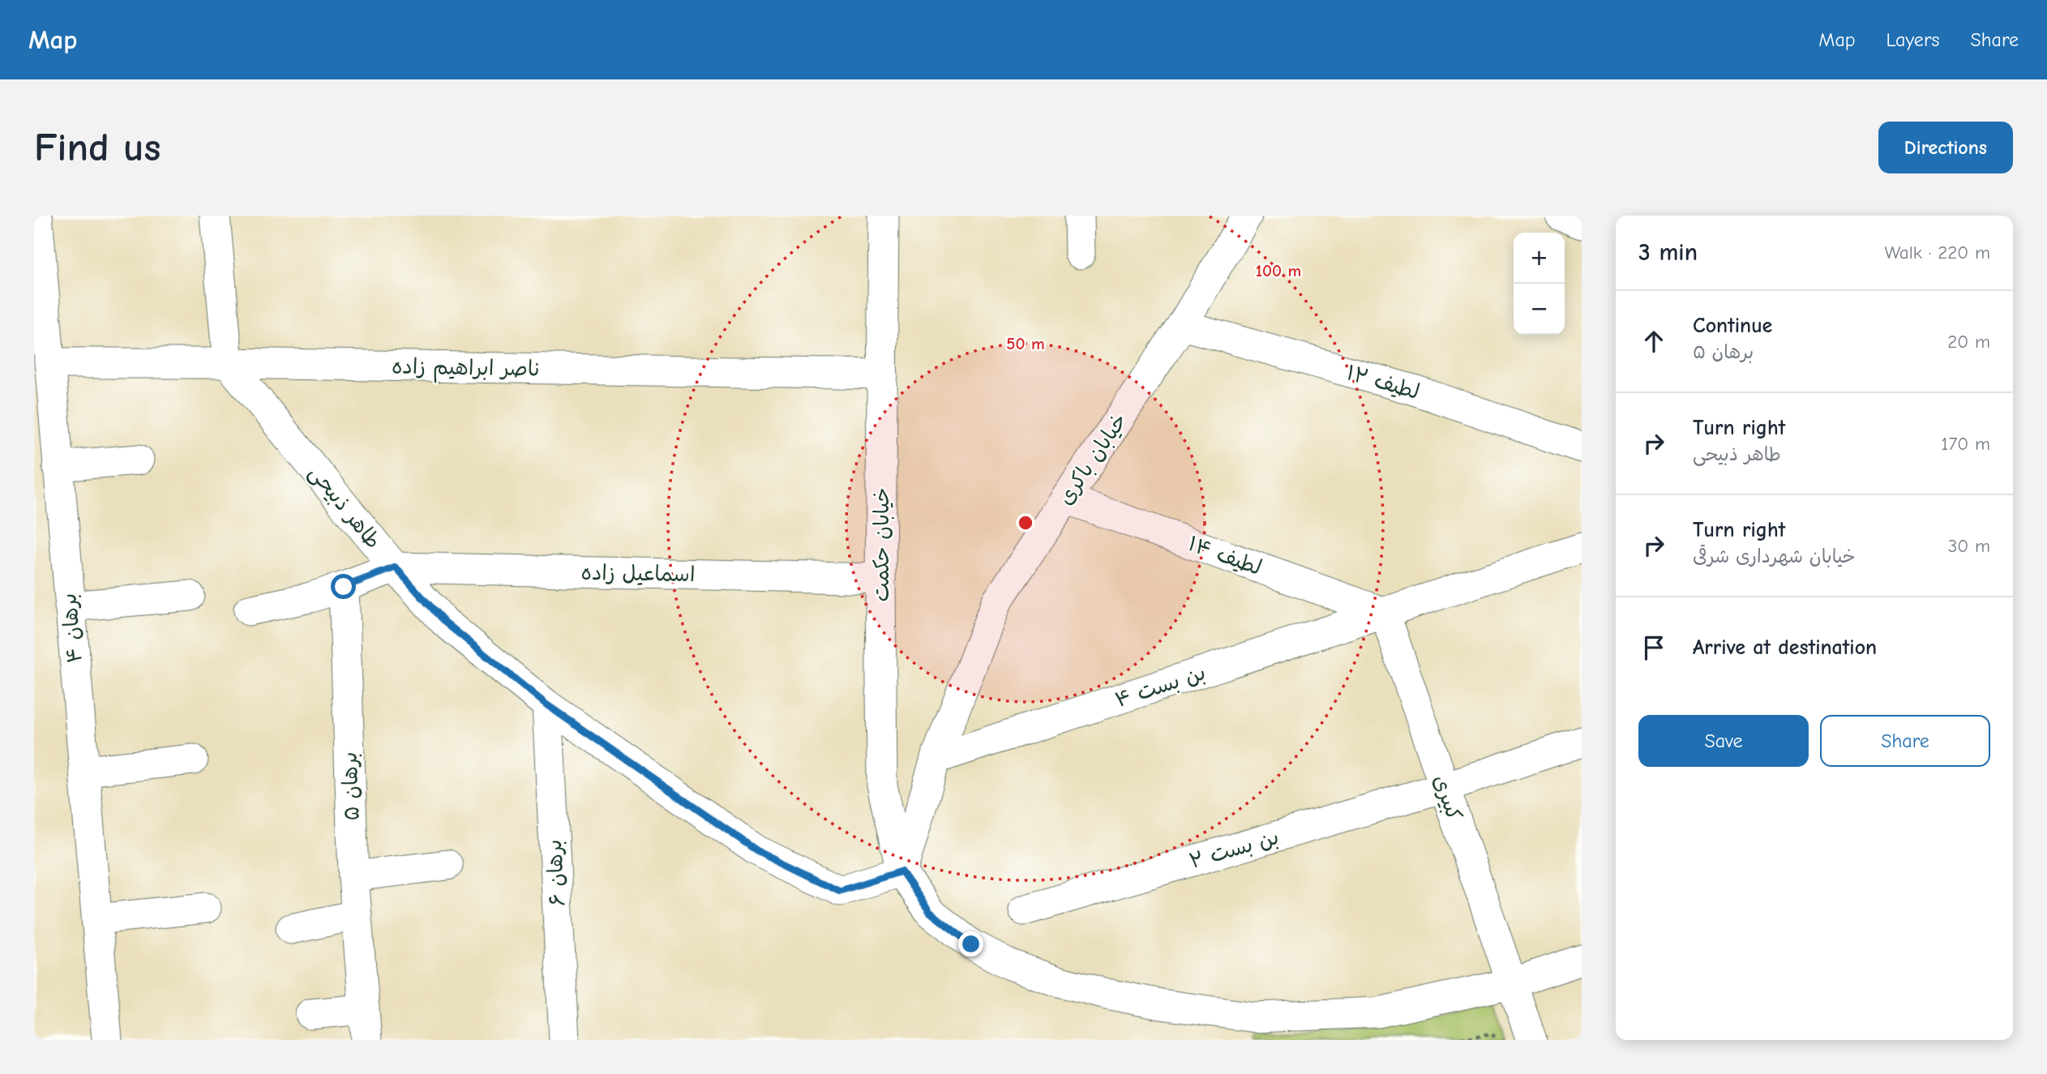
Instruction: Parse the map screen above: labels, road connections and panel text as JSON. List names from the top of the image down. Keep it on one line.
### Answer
{"streets":{"street":["ناصر ابراهیم زاده","لطیف ۱۲","خیابان باکری","طاهر ذبیحی","خیابان حکمت","لطیف ۱۴","اسماعیل زاده","برهان ۴","بن بست ۴","برهان ۵","کبیری","بن بست ۲","برهان ۶"]},"crossings":[["ناصر ابراهیم زاده","طاهر ذبیحی"],["ناصر ابراهیم زاده","خیابان حکمت"],["ناصر ابراهیم زاده","برهان ۴"],["لطیف ۱۲","خیابان باکری"],["خیابان باکری","طاهر ذبیحی"],["خیابان باکری","خیابان حکمت"],["خیابان باکری","لطیف ۱۴"],["خیابان باکری","بن بست ۴"],["طاهر ذبیحی","خیابان حکمت"],["طاهر ذبیحی","اسماعیل زاده"],["طاهر ذبیحی","برهان ۶"],["خیابان حکمت","اسماعیل زاده"],["لطیف ۱۴","بن بست ۴"],["لطیف ۱۴","کبیری"],["بن بست ۴","کبیری"],["کبیری","بن بست ۲"]],"page":{"header":"Map","nav":["Map","Layers","Share"],"buttons":["Directions",["Save","Share"]],"title":"Find us","heading":["3 min","Walk · 220 m"],"map_buttons":["+","−"],"list":[["Continue","برهان ۵","20 m"],["Turn right","طاهر ذبیحی","170 m"],["Turn right","خیابان شهرداری شرقی","30 m"],"Arrive at destination"]},"rings":["100 m","50 m"]}
